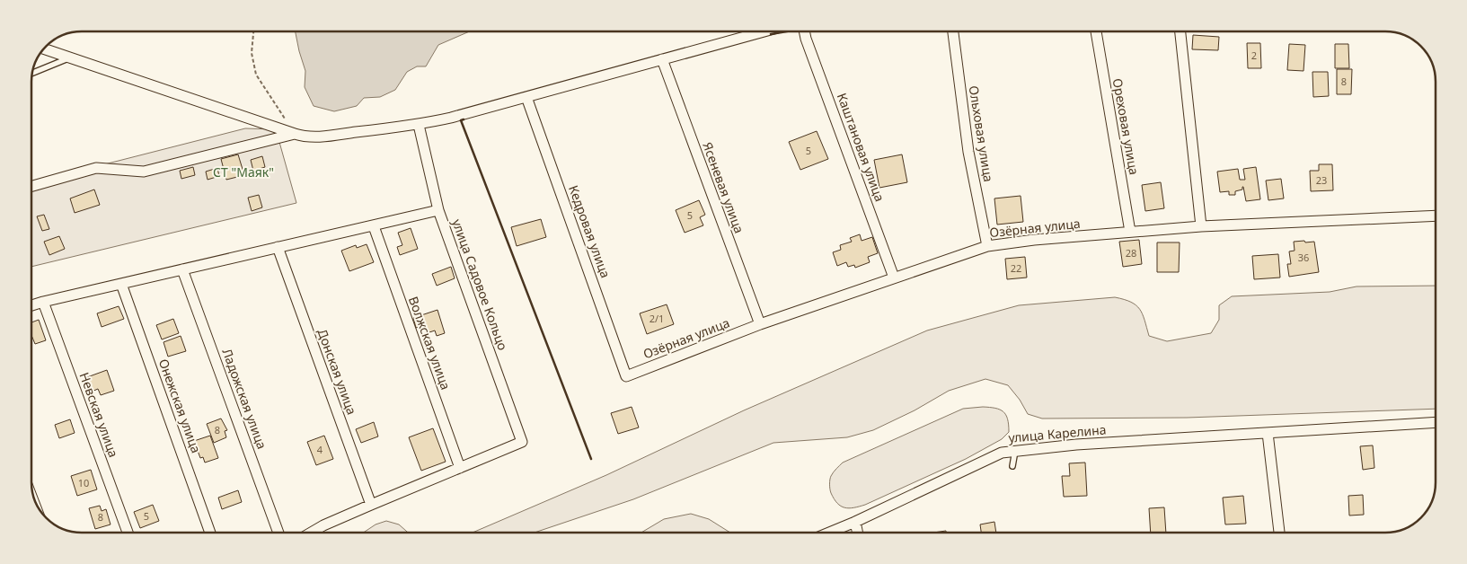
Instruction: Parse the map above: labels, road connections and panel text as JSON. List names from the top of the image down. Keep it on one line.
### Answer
{"streets":{"street":["Ореховая улица","Ольховая улица","Каштановая улица","Ясеневая улица","Озёрная улица","Кедровая улица","улица Садовое Кольцо","Волжская улица","Донская улица","Ладожская улица","Онежская улица","Невская улица","улица Карелина"]},"crossings":[["Ореховая улица","Озёрная улица"],["Ольховая улица","Озёрная улица"],["Каштановая улица","Озёрная улица"],["Ясеневая улица","Озёрная улица"],["Озёрная улица","Кедровая улица"],["улица Садовое Кольцо","Волжская улица"],["улица Садовое Кольцо","Донская улица"],["улица Садовое Кольцо","Ладожская улица"],["улица Садовое Кольцо","Онежская улица"],["улица Садовое Кольцо","Невская улица"]],"parks":["СТ \"Маяк\""],"house_numbers":["2","8","5","23","5","28","36","22","2/1","8","4","10","5","8"]}
